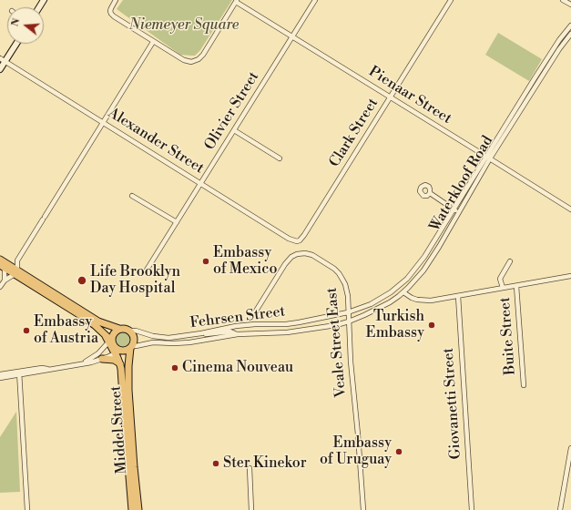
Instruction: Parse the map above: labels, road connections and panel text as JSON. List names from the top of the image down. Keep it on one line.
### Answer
{"streets":{"main road":["Middel Street"],"street":["Pienaar Street","Olivier Street","Clark Street","Alexander Street","Waterkloof Road","Fehrsen Street","Buite Street","Veale Street East","Giovanetti Street"]},"crossings":[["Pienaar Street","Olivier Street"],["Pienaar Street","Clark Street"],["Pienaar Street","Waterkloof Road"],["Olivier Street","Alexander Street"],["Clark Street","Alexander Street"],["Waterkloof Road","Fehrsen Street"],["Waterkloof Road","Veale Street East"],["Fehrsen Street","Veale Street East"],["Fehrsen Street","Middel Street"]],"parks":["Niemeyer Square"],"places":["Embassy of Mexico","Life Brooklyn Day Hospital","Turkish Embassy","Embassy of Austria","Cinema Nouveau","Embassy of Uruguay","Ster Kinekor"],"north":"left"}
